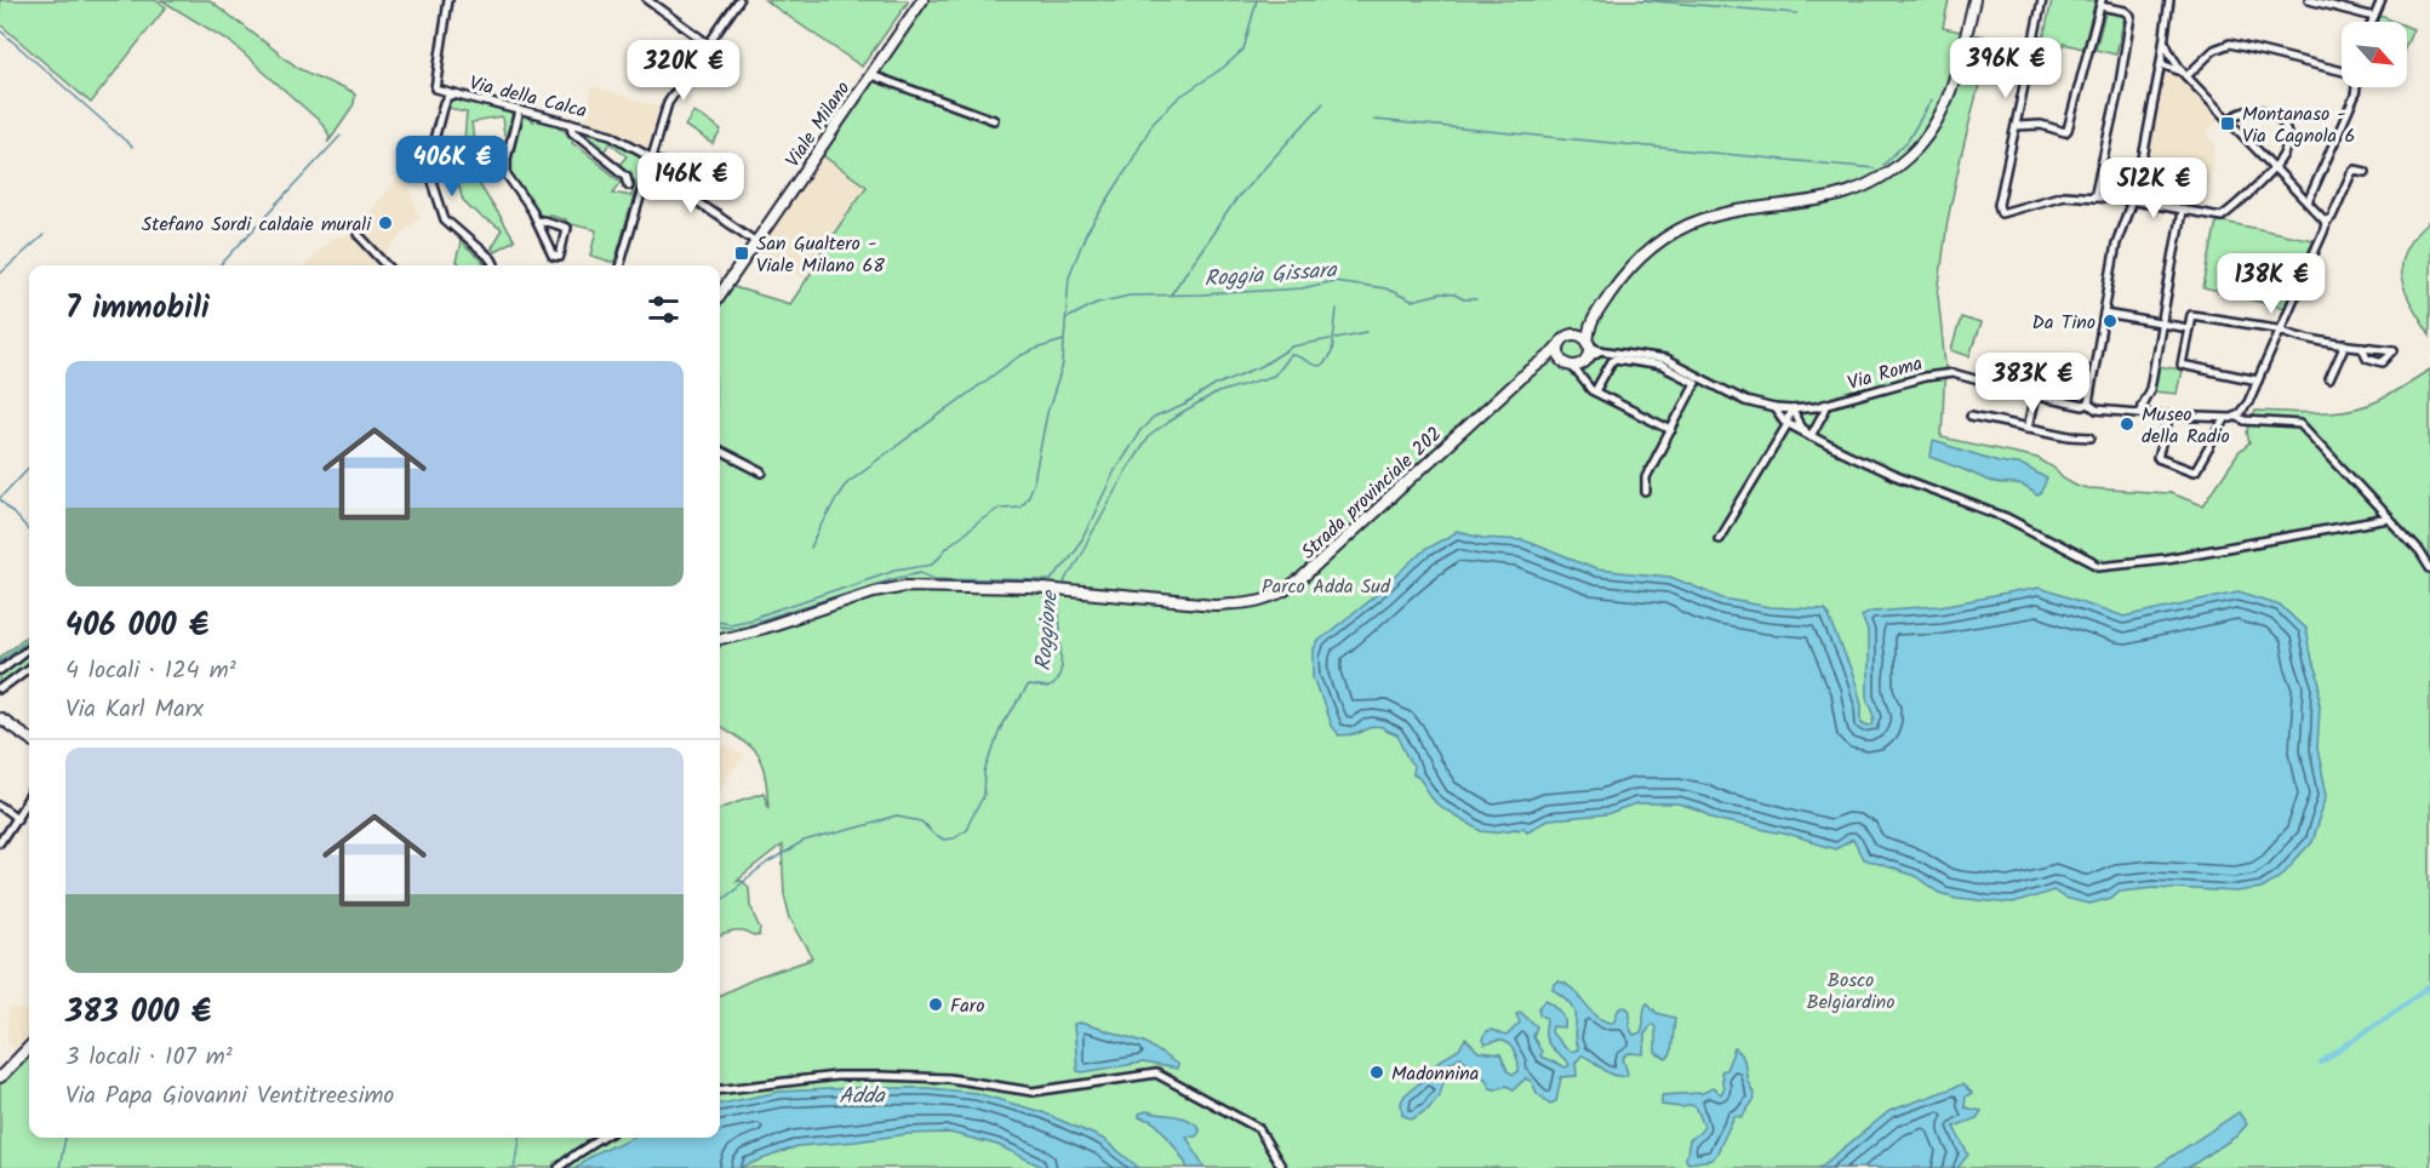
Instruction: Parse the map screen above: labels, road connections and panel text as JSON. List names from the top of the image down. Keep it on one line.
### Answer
{"streets":{"street":["Via della Calca","Viale Milano","Via Roma","Strada provinciale 202"]},"crossings":[["Via della Calca","Viale Milano"],["Via Roma","Strada provinciale 202"]],"water":["Roggia Gissara","Roggione","Adda"],"parks":["Parco Adda Sud","Bosco Belgiardino"],"places":{"transit":["Montanaso - Via Cagnola 6","San Gualtero - Viale Milano 68"],"other":["Stefano Sordi caldaie murali","Da Tino","Museo della Radio","Faro","Madonnina"]},"north":"bottom right","page":{"price":["396K €","320K €","406K €","146K €","512K €","138K €","383K €"],"heading":"7 immobili","list":[{"name":"406 000 €","note":"4 locali · 124 m² · Via Karl Marx"},{"name":"383 000 €","note":"3 locali · 107 m² · Via Papa Giovanni Ventitreesimo"}]}}
